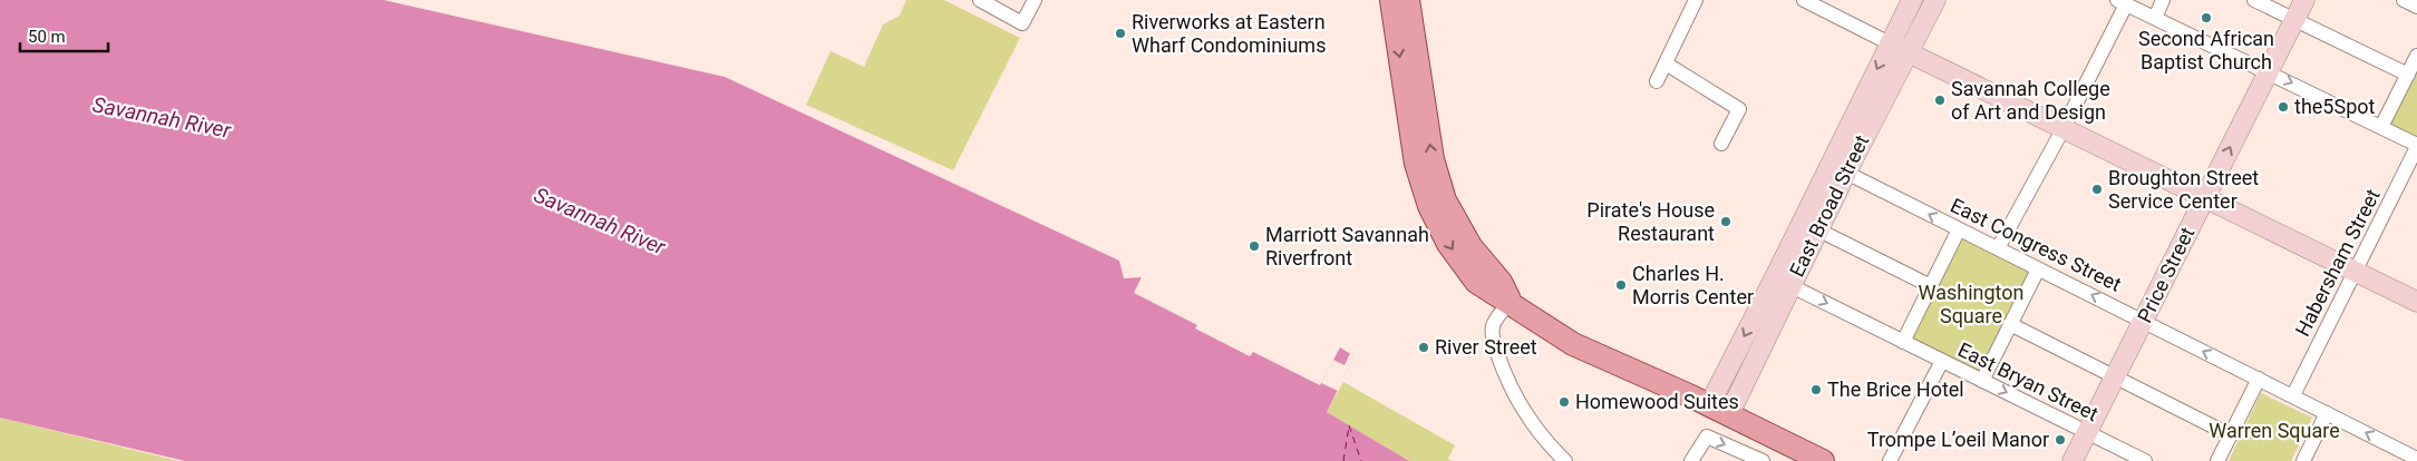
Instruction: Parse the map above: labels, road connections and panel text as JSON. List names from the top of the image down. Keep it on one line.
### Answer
{"streets":{"main road":["East Broad Street","Price Street"],"street":["East Congress Street","Habersham Street","East Bryan Street"]},"crossings":[["East Broad Street","East Congress Street"],["East Broad Street","East Bryan Street"],["East Congress Street","Habersham Street"],["East Congress Street","Price Street"],["Price Street","East Bryan Street"]],"water":["Savannah River"],"parks":["Washington Square","Warren Square"],"places":["Second African Baptist Church","Riverworks at Eastern Wharf Condominiums","Savannah College of Art and Design","the5Spot","Broughton Street Service Center","Pirate's House Restaurant","Marriott Savannah Riverfront","Charles H. Morris Center","River Street","The Brice Hotel","Homewood Suites","Trompe L’oeil Manor"],"scale_bar":"50 m"}
